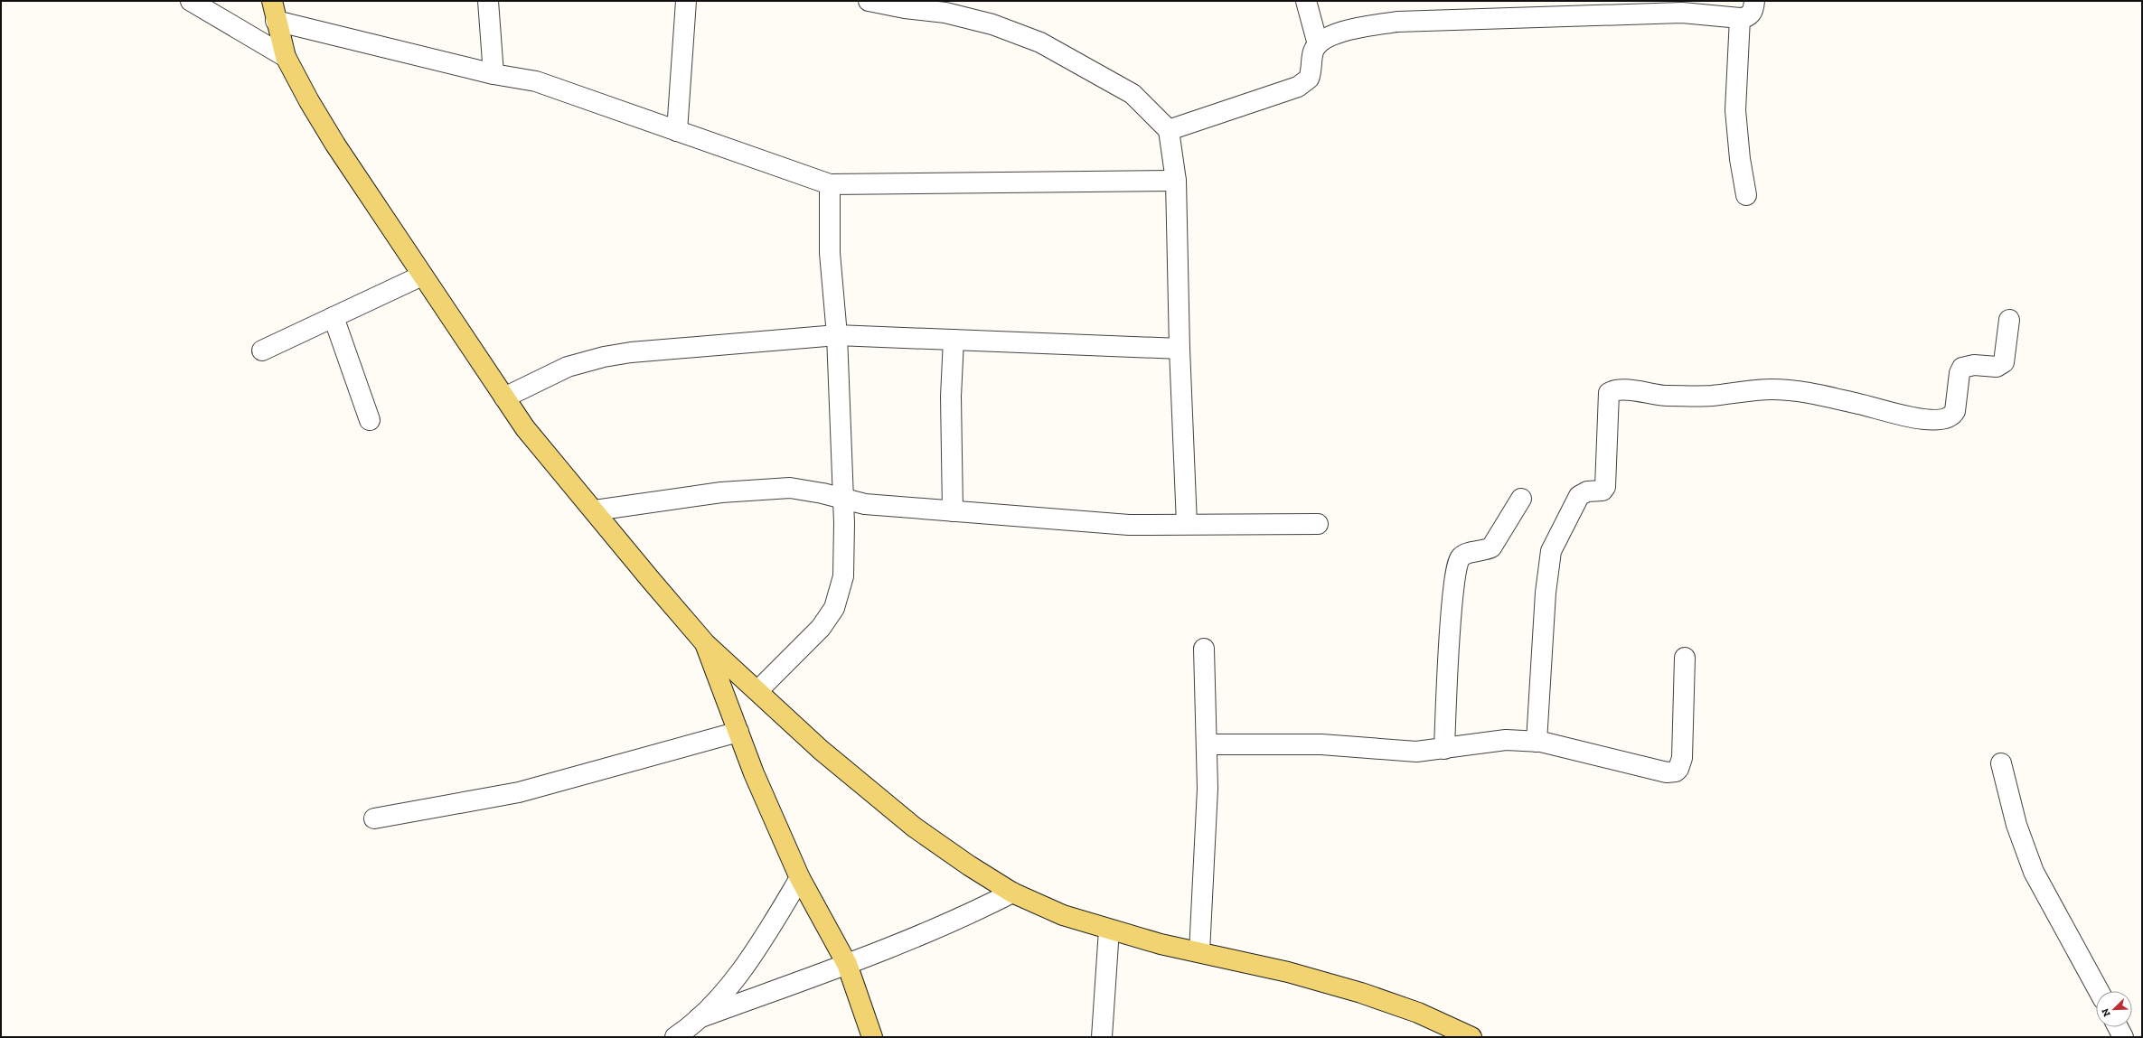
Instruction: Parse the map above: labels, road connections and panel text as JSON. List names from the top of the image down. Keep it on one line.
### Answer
{"north":"bottom left"}
